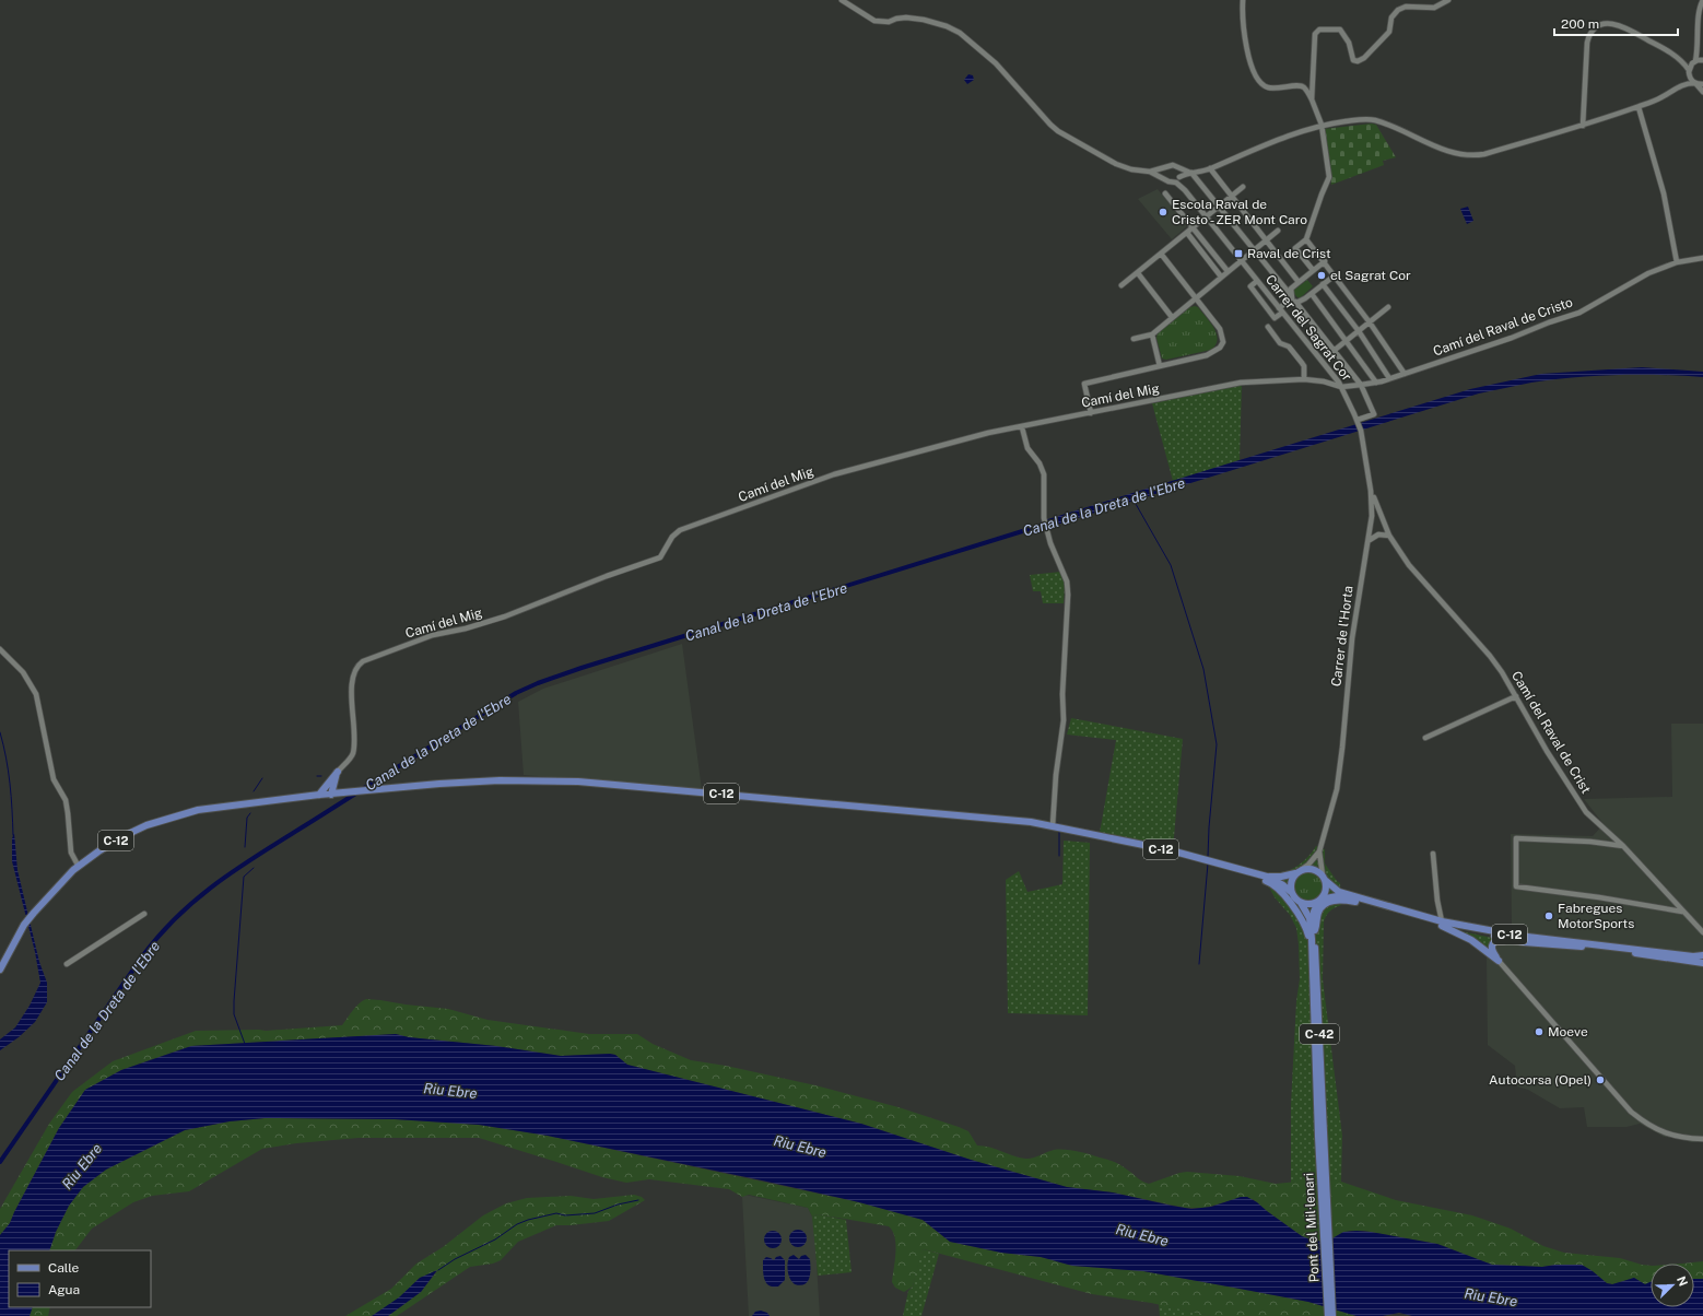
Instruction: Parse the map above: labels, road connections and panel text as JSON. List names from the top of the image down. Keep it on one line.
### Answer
{"streets":{"main road":["C-12","C-42","Pont del Mil·lenari"],"street":["Camí del Raval de Cristo","Carrer del Sagrat Cor","Camí del Mig","Carrer de l'Horta","Camí del Raval de Crist"]},"crossings":[["Camí del Raval de Cristo","Carrer del Sagrat Cor"],["Camí del Raval de Cristo","Camí del Mig"],["Carrer del Sagrat Cor","Camí del Mig"],["Carrer del Sagrat Cor","Carrer de l'Horta"],["Carrer de l'Horta","Camí del Raval de Crist"],["C-12","C-42"],["C-42","Pont del Mil·lenari"]],"water":["Canal de la Dreta de l'Ebre","Riu Ebre"],"places":{"other":["Escola Raval de Cristo - ZER Mont Caro","el Sagrat Cor","Fabregues MotorSports","Moeve","Autocorsa (Opel)"],"transit":["Raval de Crist"]},"legend":["Calle","Agua"],"scale_bar":"200 m","north":"top right"}
